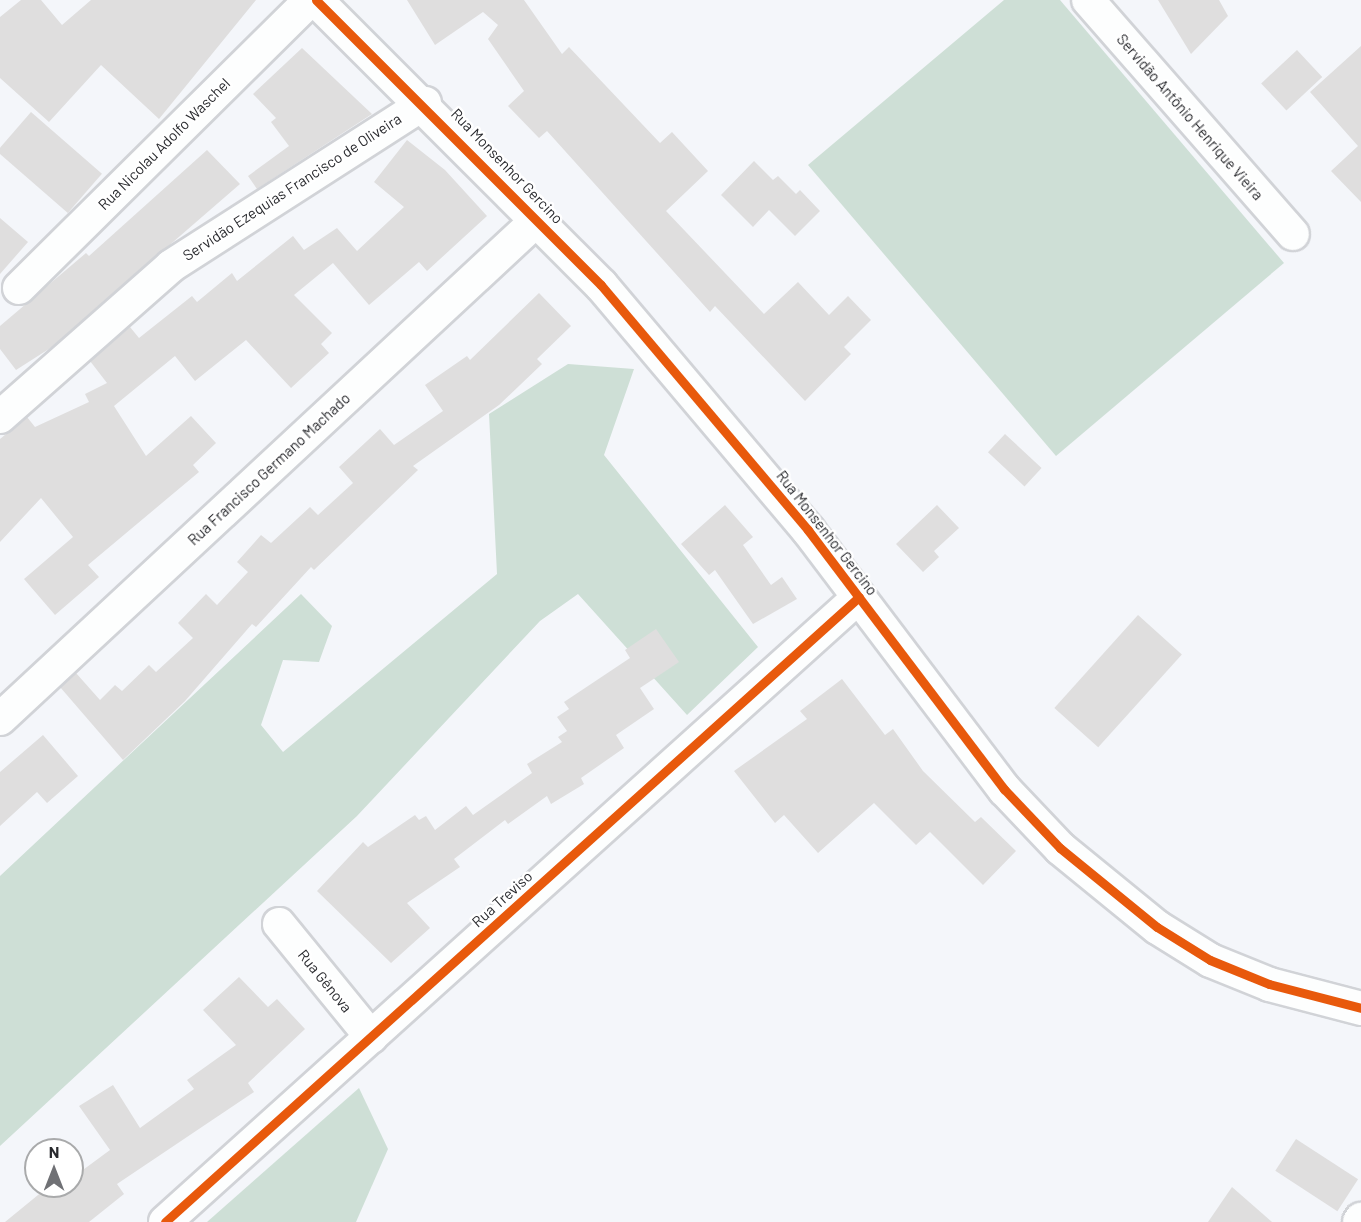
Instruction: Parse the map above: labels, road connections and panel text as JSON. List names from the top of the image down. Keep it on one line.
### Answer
{"streets":{"main road":["Rua Monsenhor Gercino"],"street":["Servidão Antônio Henrique Vieira","Rua Nicolau Adolfo Waschel","Servidão Ezequias Francisco de Oliveira","Rua Francisco Germano Machado","Rua Treviso","Rua Gênova"]},"crossings":[["Rua Monsenhor Gercino","Servidão Ezequias Francisco de Oliveira"],["Rua Monsenhor Gercino","Rua Francisco Germano Machado"],["Rua Monsenhor Gercino","Rua Treviso"],["Rua Treviso","Rua Gênova"]],"north":"top"}
